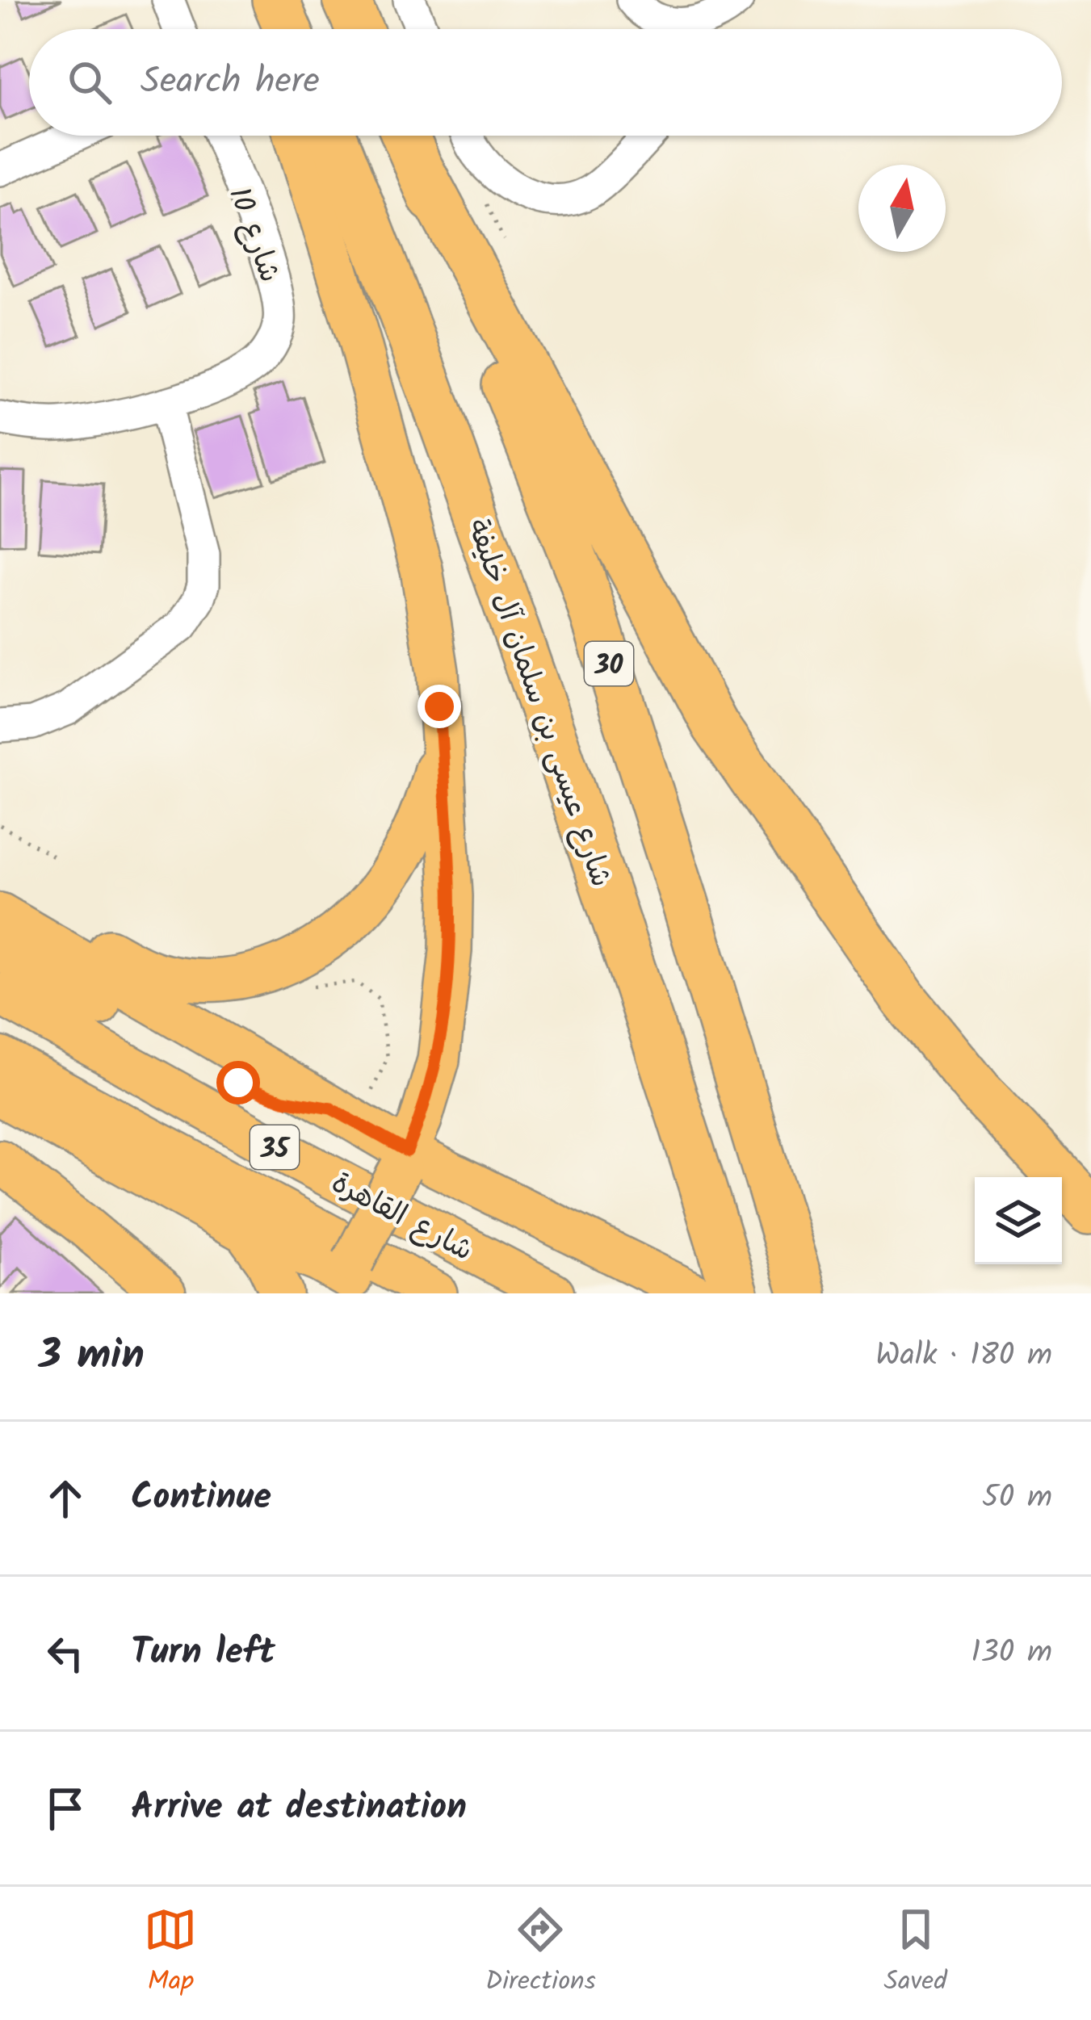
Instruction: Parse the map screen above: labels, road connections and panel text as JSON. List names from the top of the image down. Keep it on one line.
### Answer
{"streets":{"highway":["30","شارع عيسى بن سلمان آل خليفة"],"main road":["35","شارع القاهرة"],"street":["شارع 10"]},"north":"top","page":{"search":"Search here","heading":["3 min","Walk · 180 m"],"list":[["Continue","50 m"],["Turn left","130 m"],"Arrive at destination"],"nav":["Map","Directions","Saved"]}}
